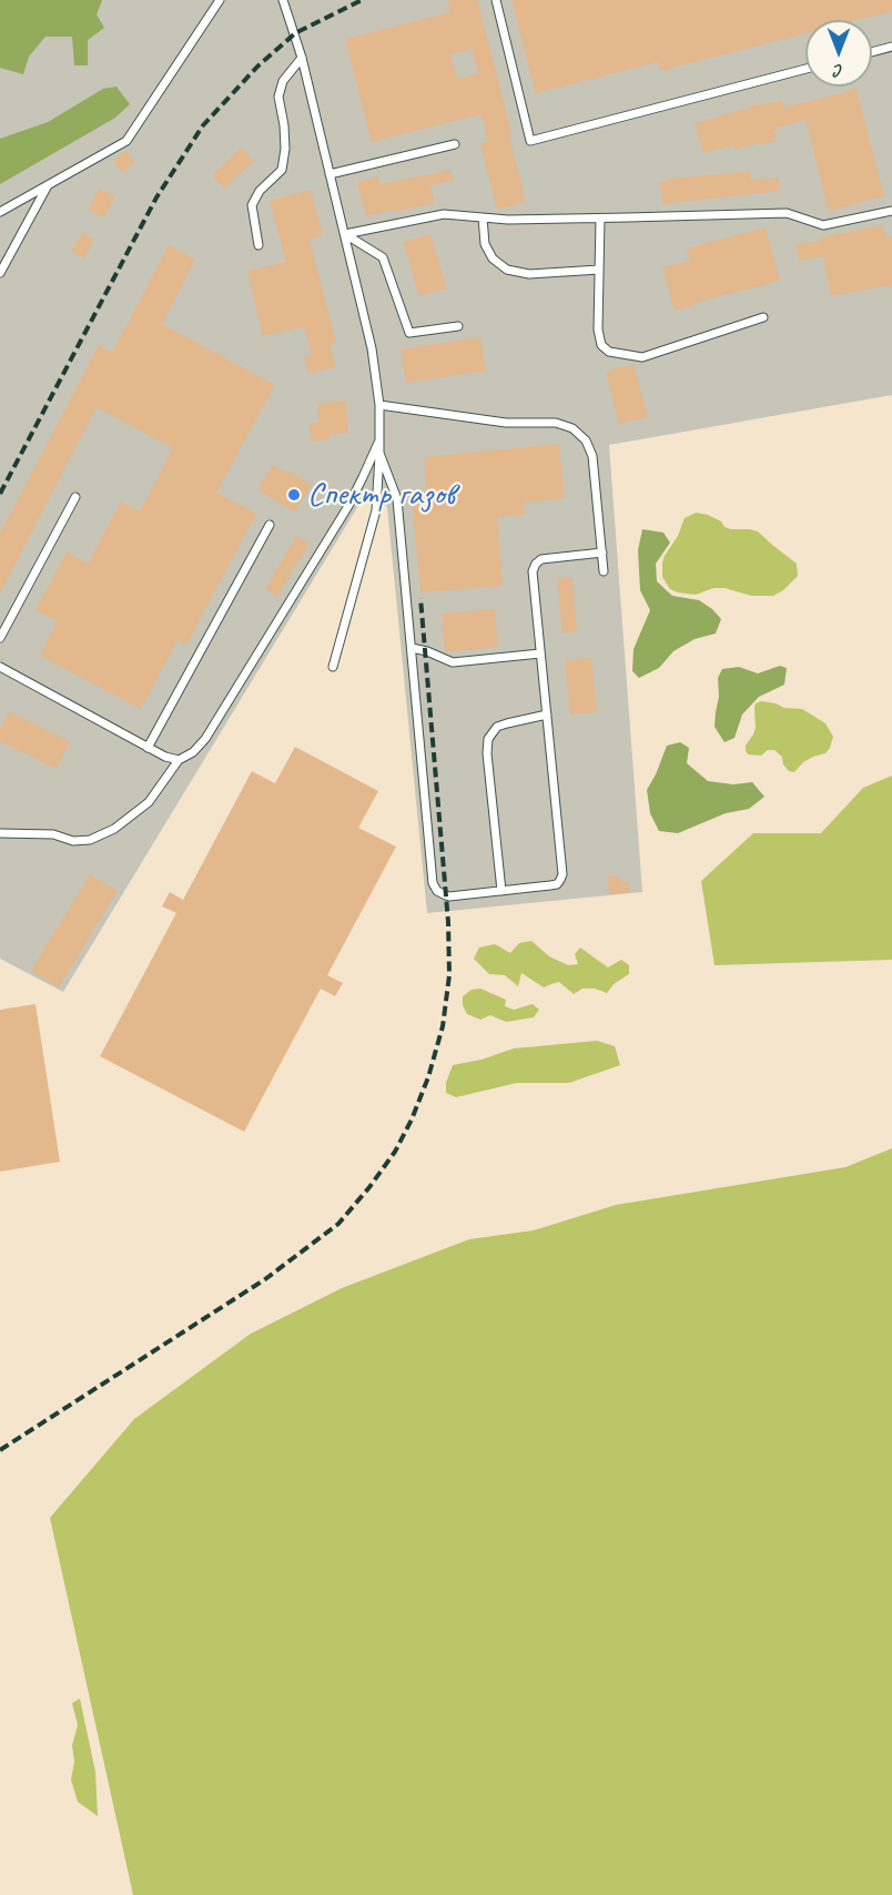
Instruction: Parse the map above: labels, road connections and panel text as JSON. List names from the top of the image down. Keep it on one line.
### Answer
{"places":["Спектр газов"],"north":"bottom"}
